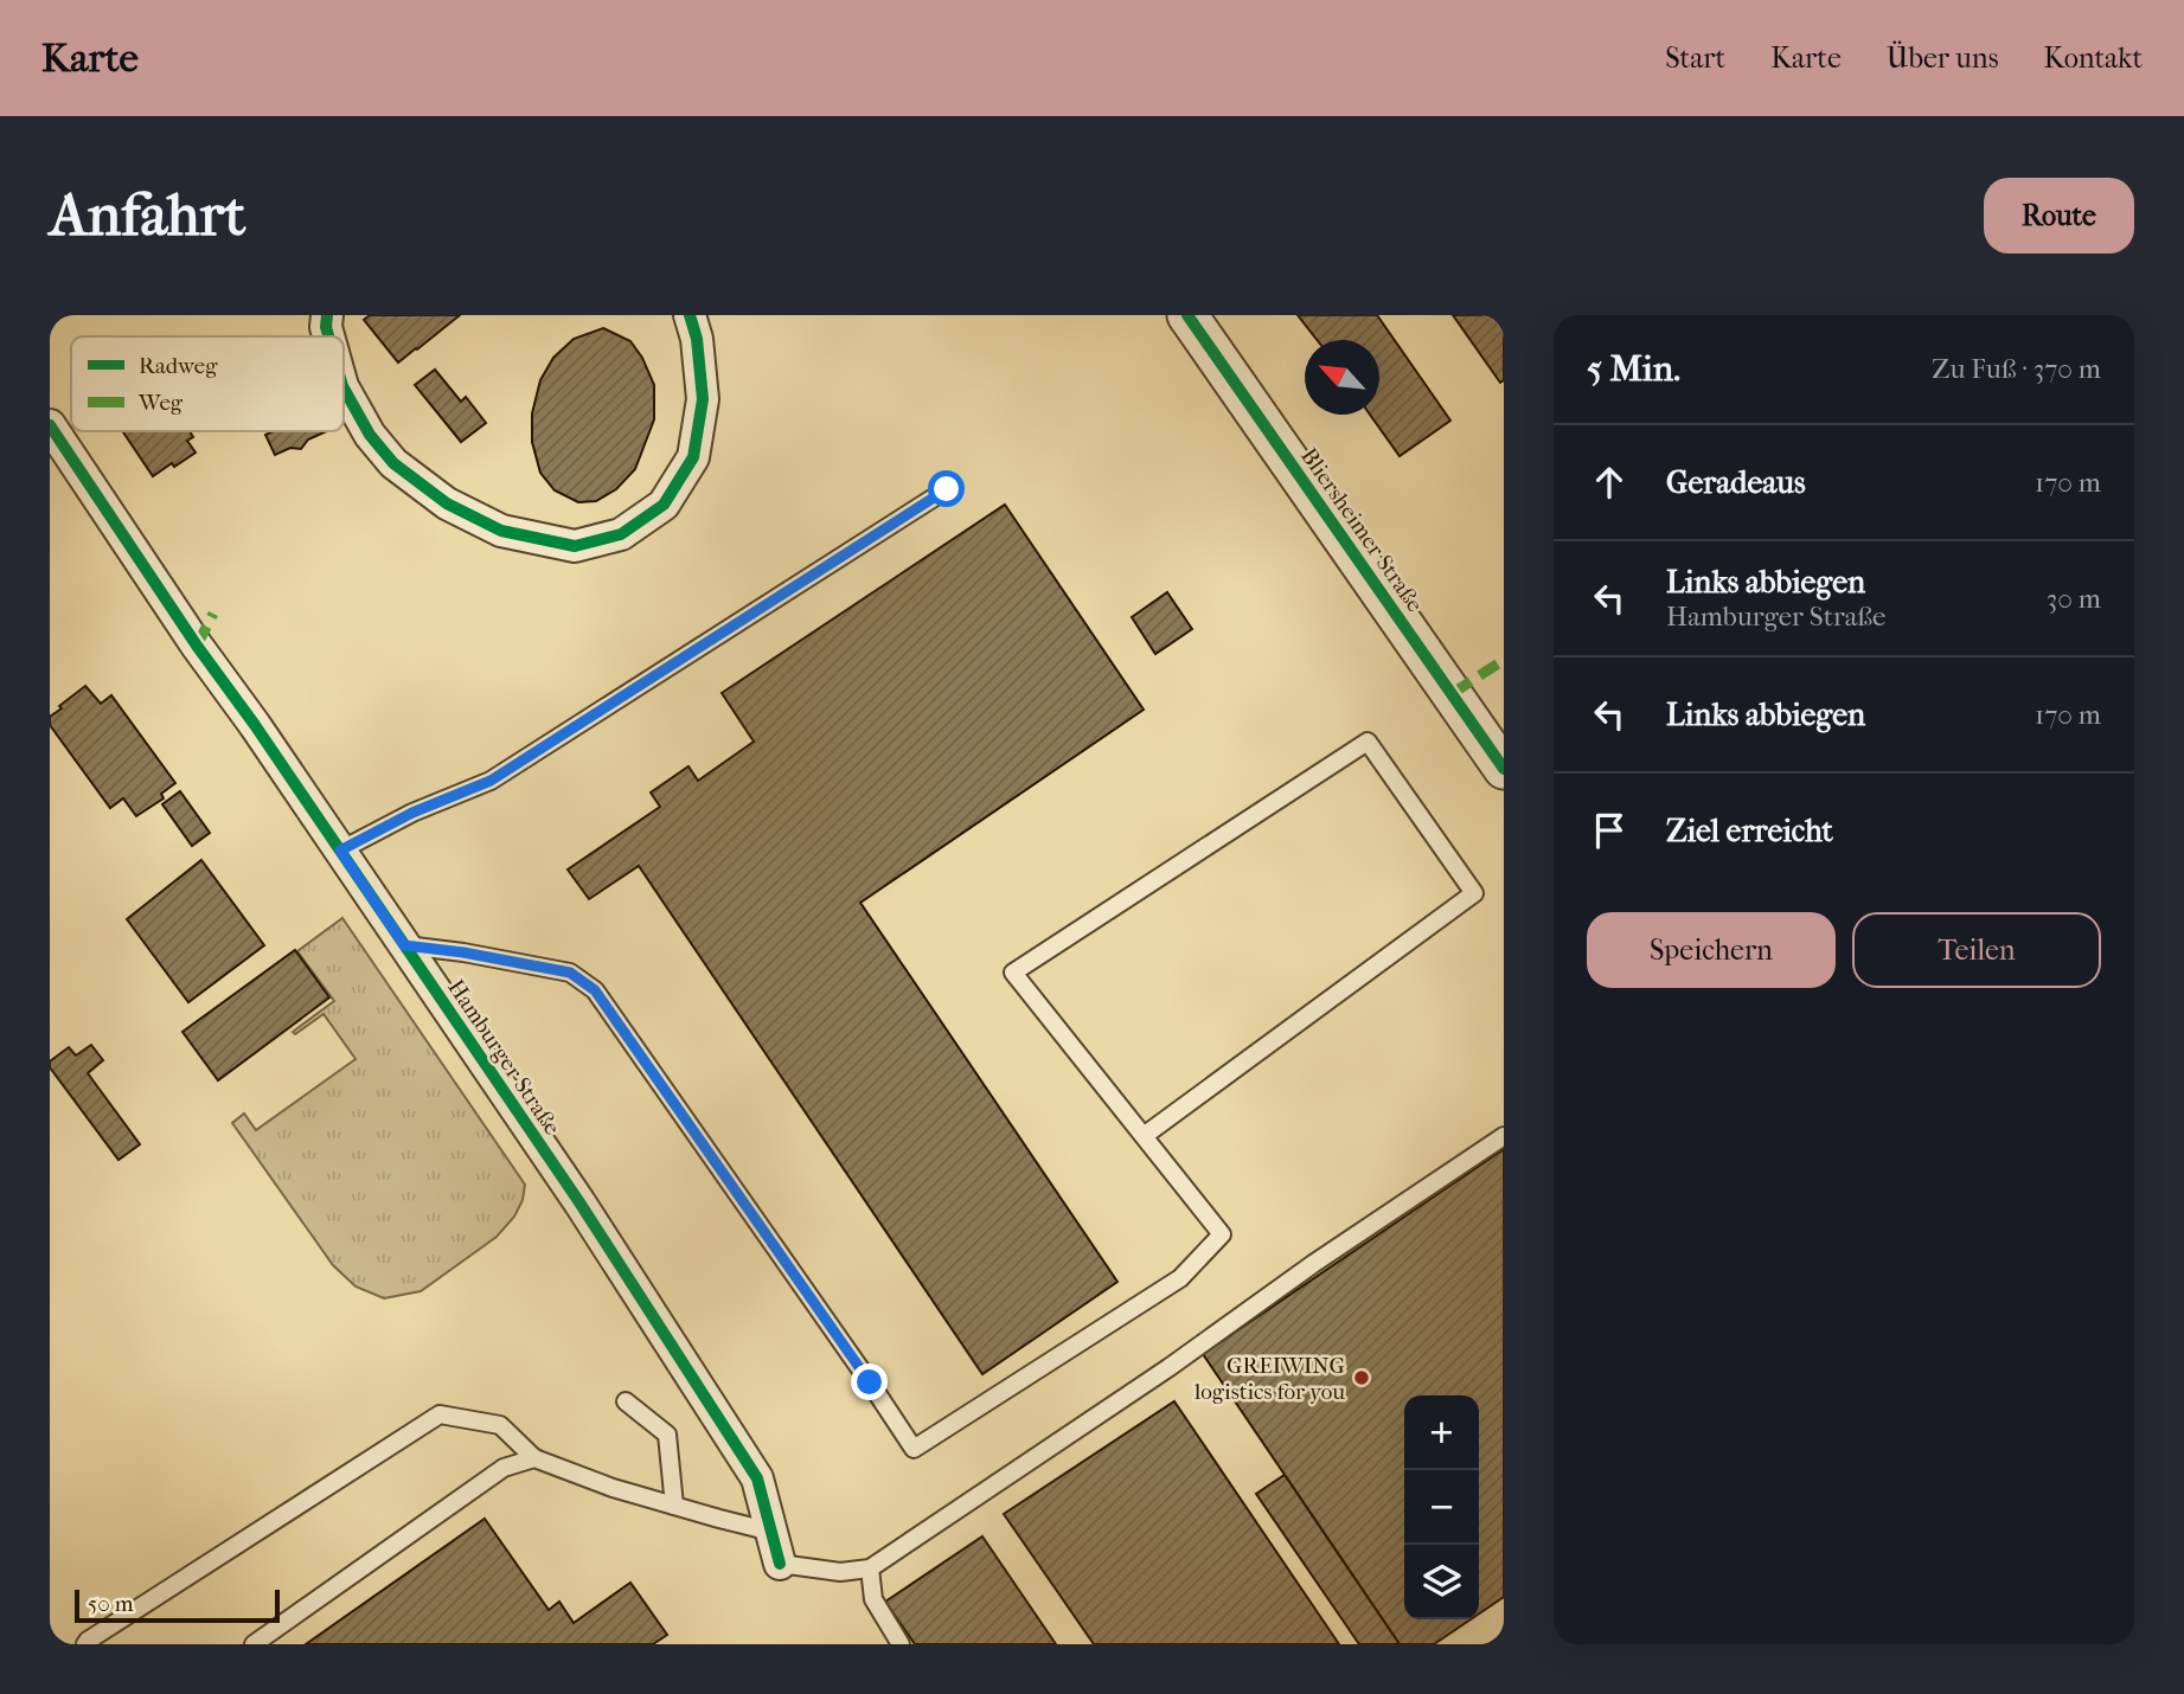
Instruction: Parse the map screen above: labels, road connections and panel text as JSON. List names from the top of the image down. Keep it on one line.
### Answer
{"streets":{"street":["Bliersheimer Straße","Hamburger Straße"]},"places":["GREIWING logistics for you"],"legend":["Radweg","Weg"],"scale_bar":"50 m","north":"top left","page":{"header":"Karte","nav":["Start","Karte","Über uns","Kontakt"],"buttons":["Route",["Speichern","Teilen"]],"title":"Anfahrt","heading":["5 Min.","Zu Fuß · 370 m"],"list":[["Geradeaus","170 m"],["Links abbiegen","Hamburger Straße","30 m"],["Links abbiegen","170 m"],"Ziel erreicht"],"map_buttons":["+","−"],"scale":"50 m"}}
